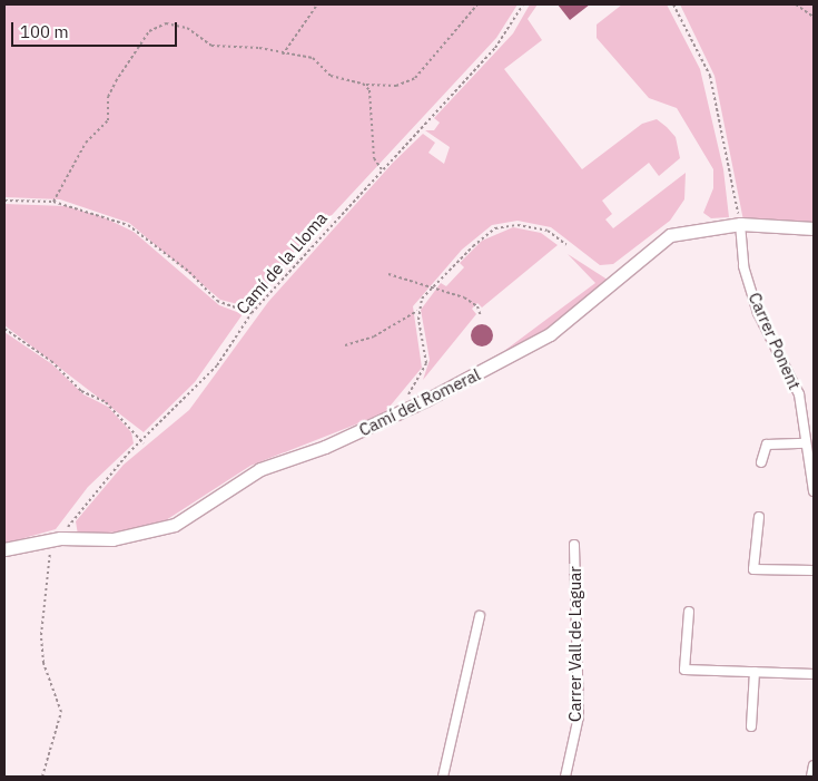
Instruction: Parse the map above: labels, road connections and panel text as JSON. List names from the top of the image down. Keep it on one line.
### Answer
{"streets":{"street":["Carrer Ponent","Camí del Romeral","Carrer Vall de Laguar"],"path":["Camí de la Lloma"]},"crossings":[["Camí de la Lloma","Camí del Romeral"],["Carrer Ponent","Camí del Romeral"]],"scale_bar":"100 m"}
